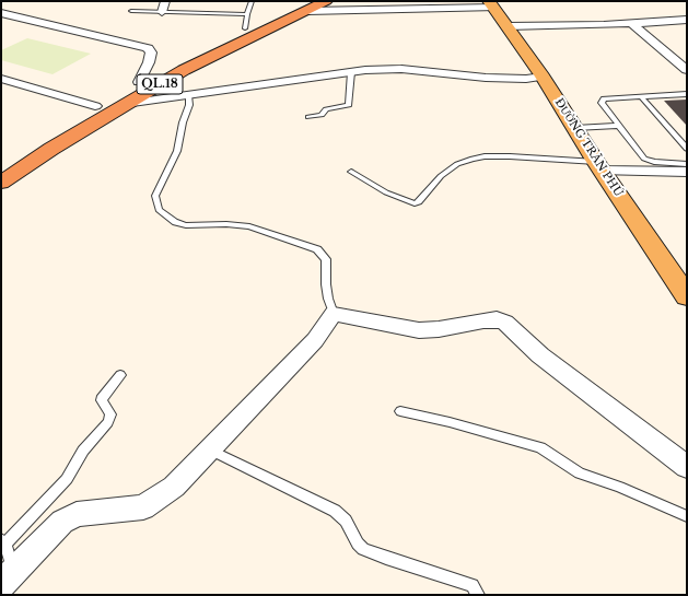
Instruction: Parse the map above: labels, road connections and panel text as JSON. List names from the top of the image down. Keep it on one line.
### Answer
{"streets":{"highway":["QL.18"],"main road":["ĐƯỜNG TRẦN PHÚ"]}}
